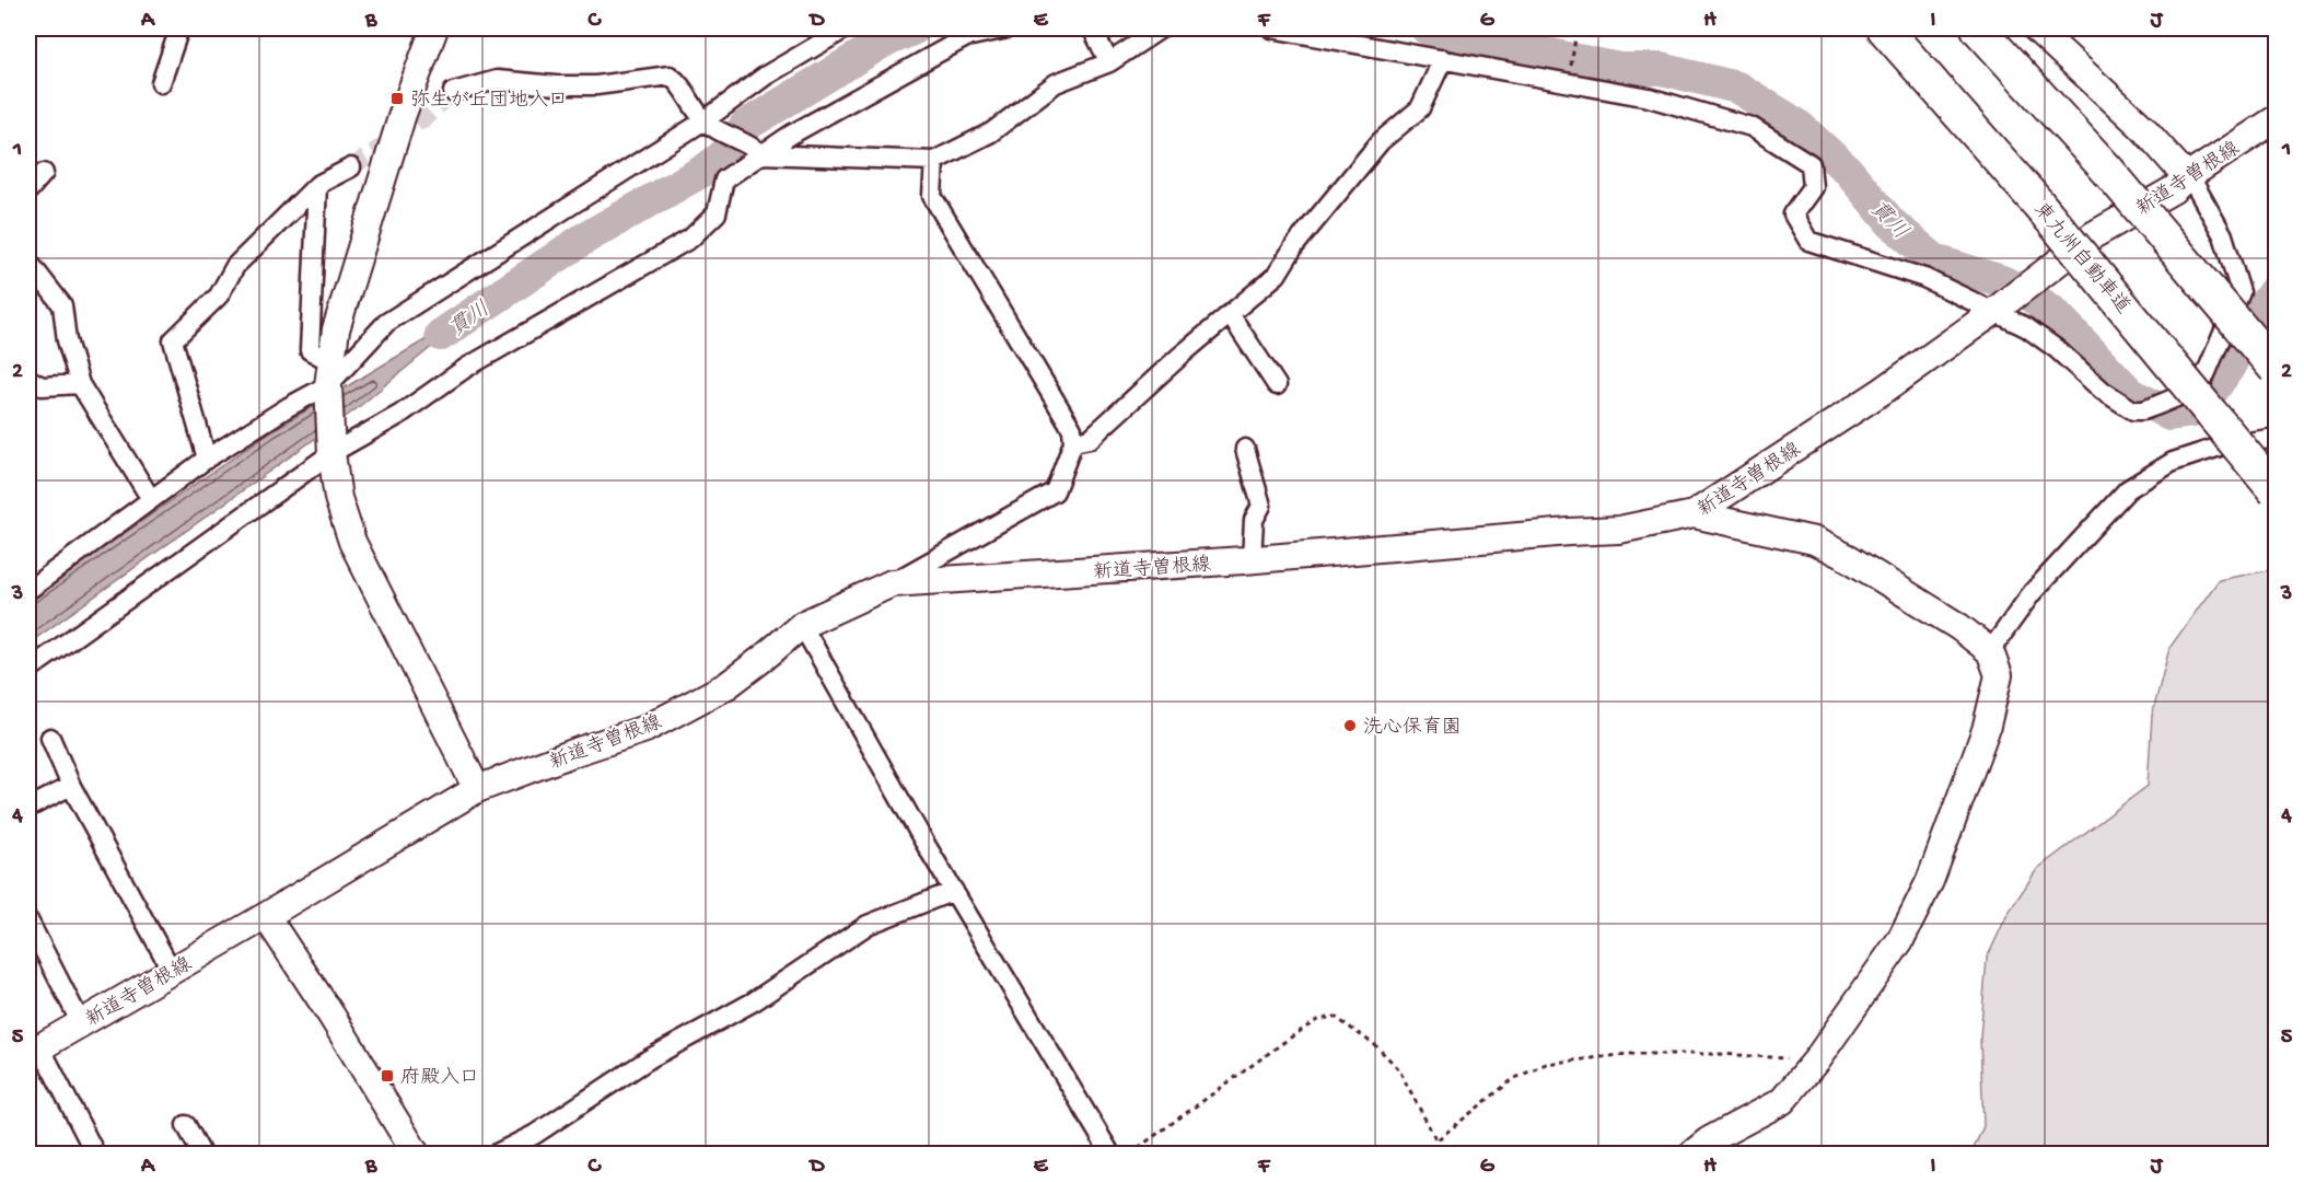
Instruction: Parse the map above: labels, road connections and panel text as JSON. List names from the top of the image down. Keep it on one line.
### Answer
{"streets":{"highway":["東九州自動車道"],"main road":["新道寺曽根線"]},"water":["貫川"],"places":{"transit":["弥生が丘団地入口","府殿入口"],"other":["洗心保育園"]},"grid":{"columns":["A","B","C","D","E","F","G","H","I","J"],"rows":["1","2","3","4","5"]}}
